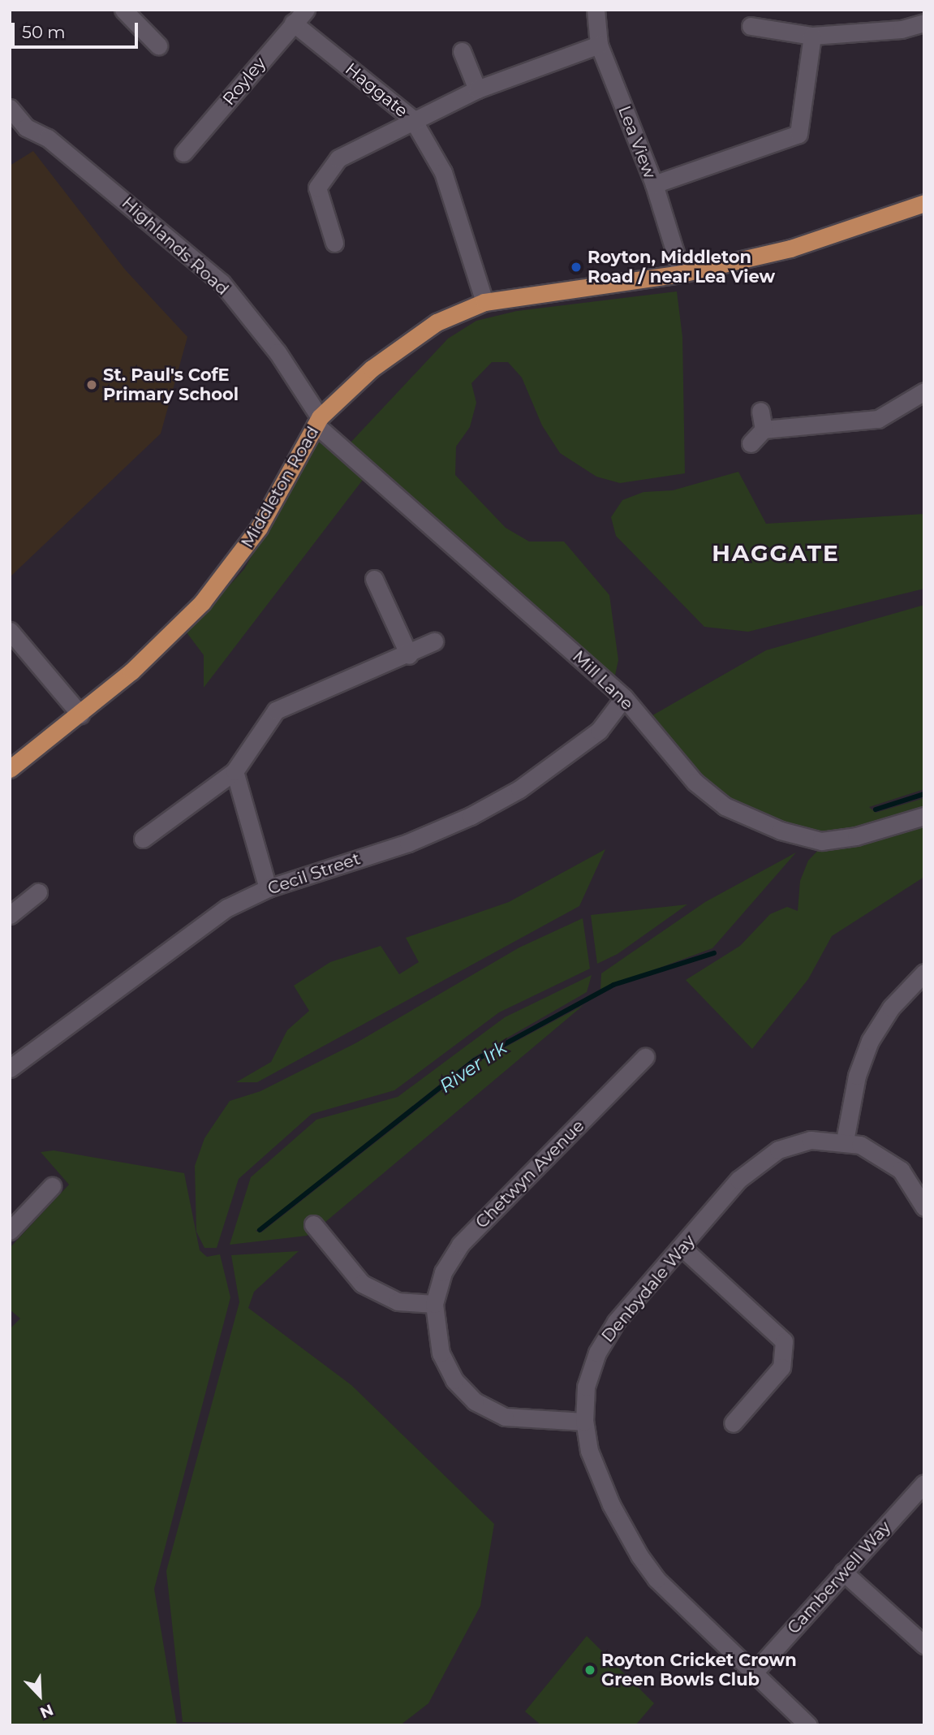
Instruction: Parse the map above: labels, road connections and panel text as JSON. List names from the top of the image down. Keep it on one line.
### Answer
{"streets":{"main road":["Middleton Road"],"street":["Royley","Haggate","Lea View","Highlands Road","Mill Lane","Cecil Street","Chetwyn Avenue","Denbydale Way","Camberwell Way"]},"crossings":[["Royley","Haggate"],["Haggate","Middleton Road"],["Lea View","Middleton Road"],["Highlands Road","Middleton Road"],["Highlands Road","Mill Lane"],["Middleton Road","Mill Lane"],["Mill Lane","Cecil Street"],["Chetwyn Avenue","Denbydale Way"],["Denbydale Way","Camberwell Way"]],"districts":["HAGGATE"],"water":["River Irk"],"places":["Royton, Middleton Road / near Lea View","St. Paul's CofE Primary School","Royton Cricket Crown Green Bowls Club"],"scale_bar":"50 m","north":"bottom right"}
